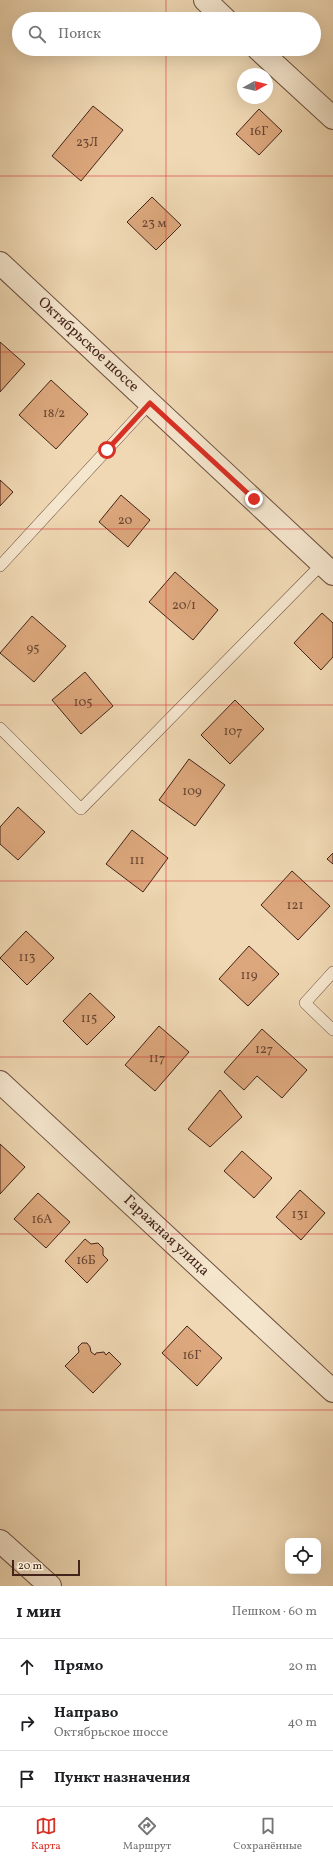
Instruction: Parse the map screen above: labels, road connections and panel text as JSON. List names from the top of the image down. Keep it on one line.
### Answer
{"streets":{"street":["Октябрьское шоссе","Гаражная улица"]},"house_numbers":["16Г","23Л","23 м","18/2","20","20/1","95","105","107","109","111","121","113","119","115","127","117","131","16А","16Б","16Г"],"scale_bar":"20 m","north":"right","page":{"search":"Поиск","scale":"20 m","heading":["1 мин","Пешком · 60 m"],"list":[["Прямо","20 m"],["Направо","Октябрьское шоссе","40 m"],"Пункт назначения"],"nav":["Карта","Маршрут","Сохранённые"]}}
